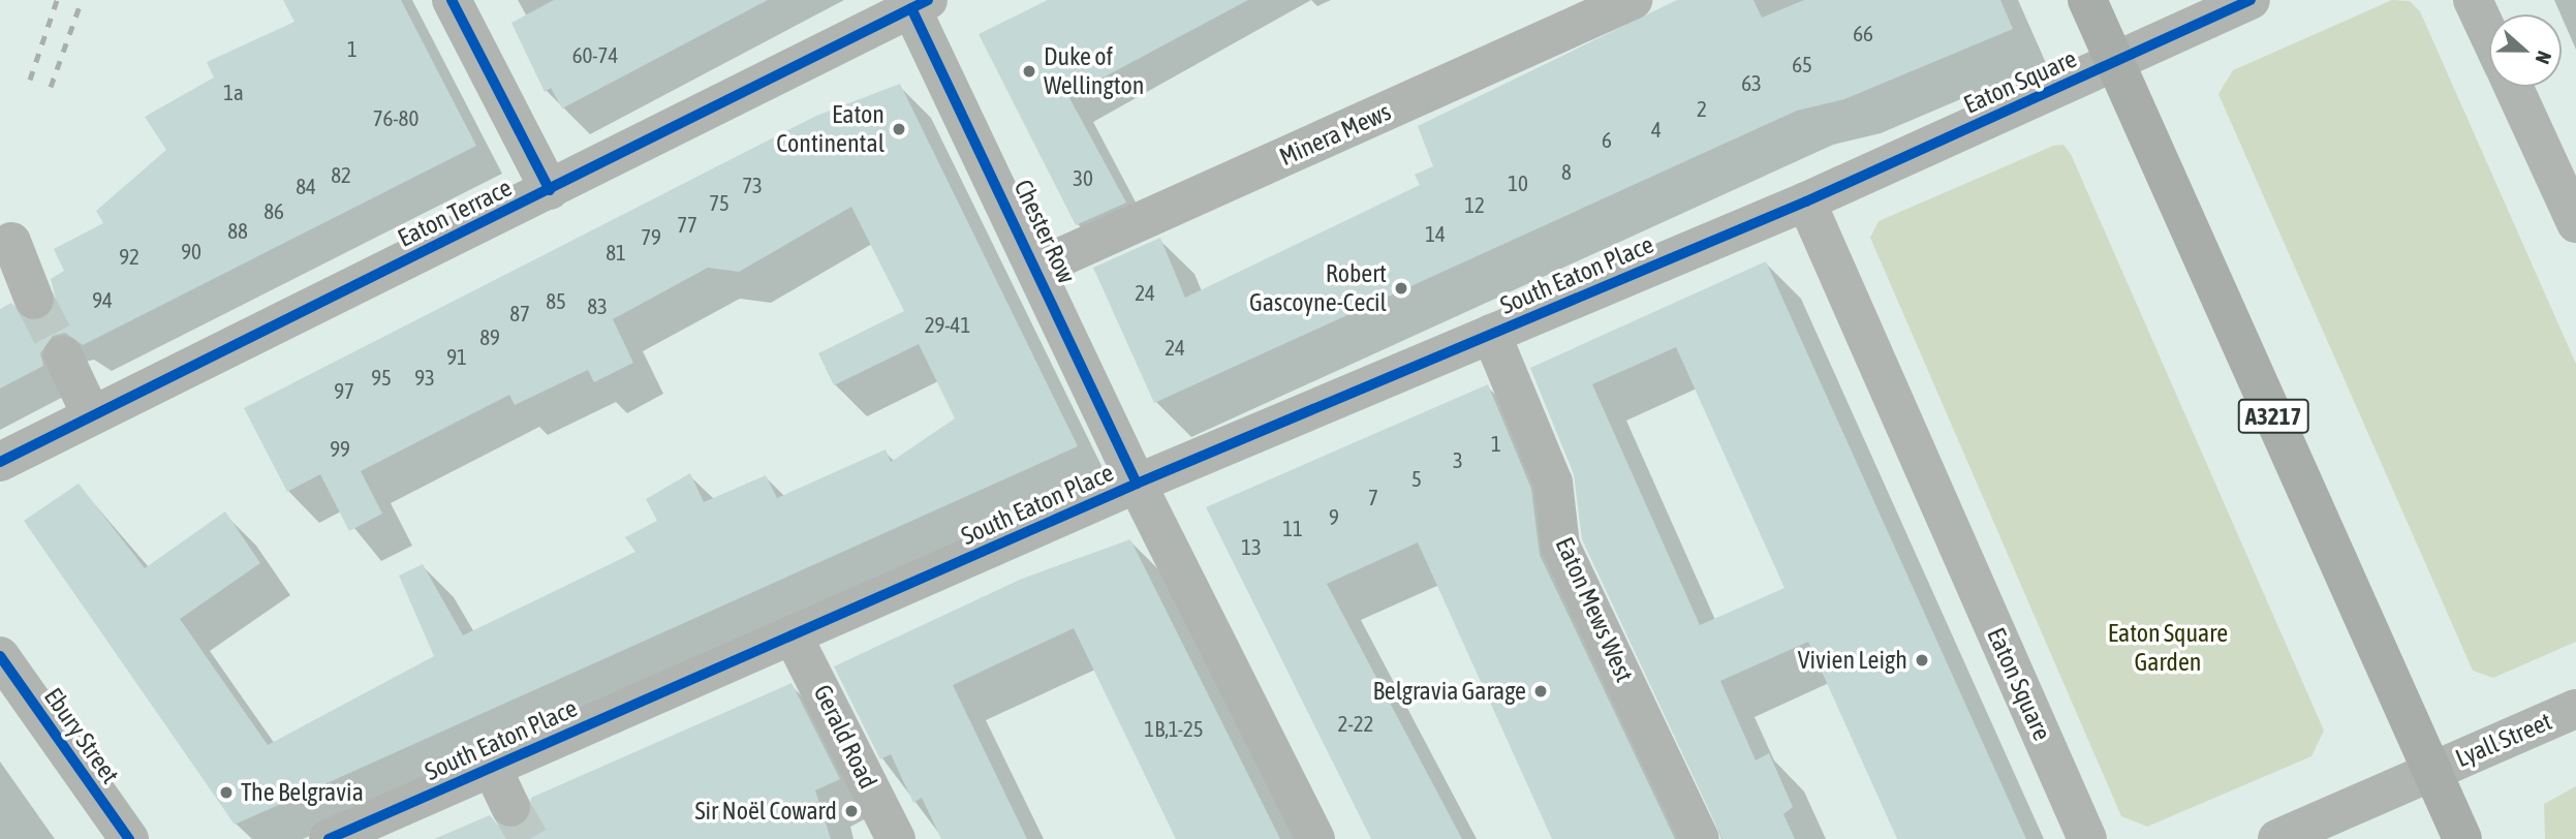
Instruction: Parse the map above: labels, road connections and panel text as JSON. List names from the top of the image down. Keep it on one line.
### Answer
{"streets":{"main road":["Eaton Square","A3217"],"street":["Minera Mews","Eaton Terrace","Chester Row","South Eaton Place","Eaton Mews West","Ebury Street","Gerald Road","Lyall Street"]},"crossings":[["Eaton Square","South Eaton Place"],["Eaton Square","A3217"],["Eaton Square","Lyall Street"],["Minera Mews","Chester Row"],["Eaton Terrace","Chester Row"],["Chester Row","South Eaton Place"],["South Eaton Place","Eaton Mews West"],["South Eaton Place","Gerald Road"]],"parks":["Eaton Square Garden"],"places":["Duke of Wellington","Eaton Continental","Robert Gascoyne-Cecil","Vivien Leigh","Belgravia Garage","The Belgravia","Sir Noël Coward"],"house_numbers":["66","1","60-74","65","63","1a","2","76-80","4","6","8","82","30","10","73","84","75","12","86","77","88","14","79","90","81","92","24","94","85","83","87","29-41","89","24","91","95","93","97","1","99","3","5","7","9","11","13","2-22","1B,1-25"],"north":"right"}
